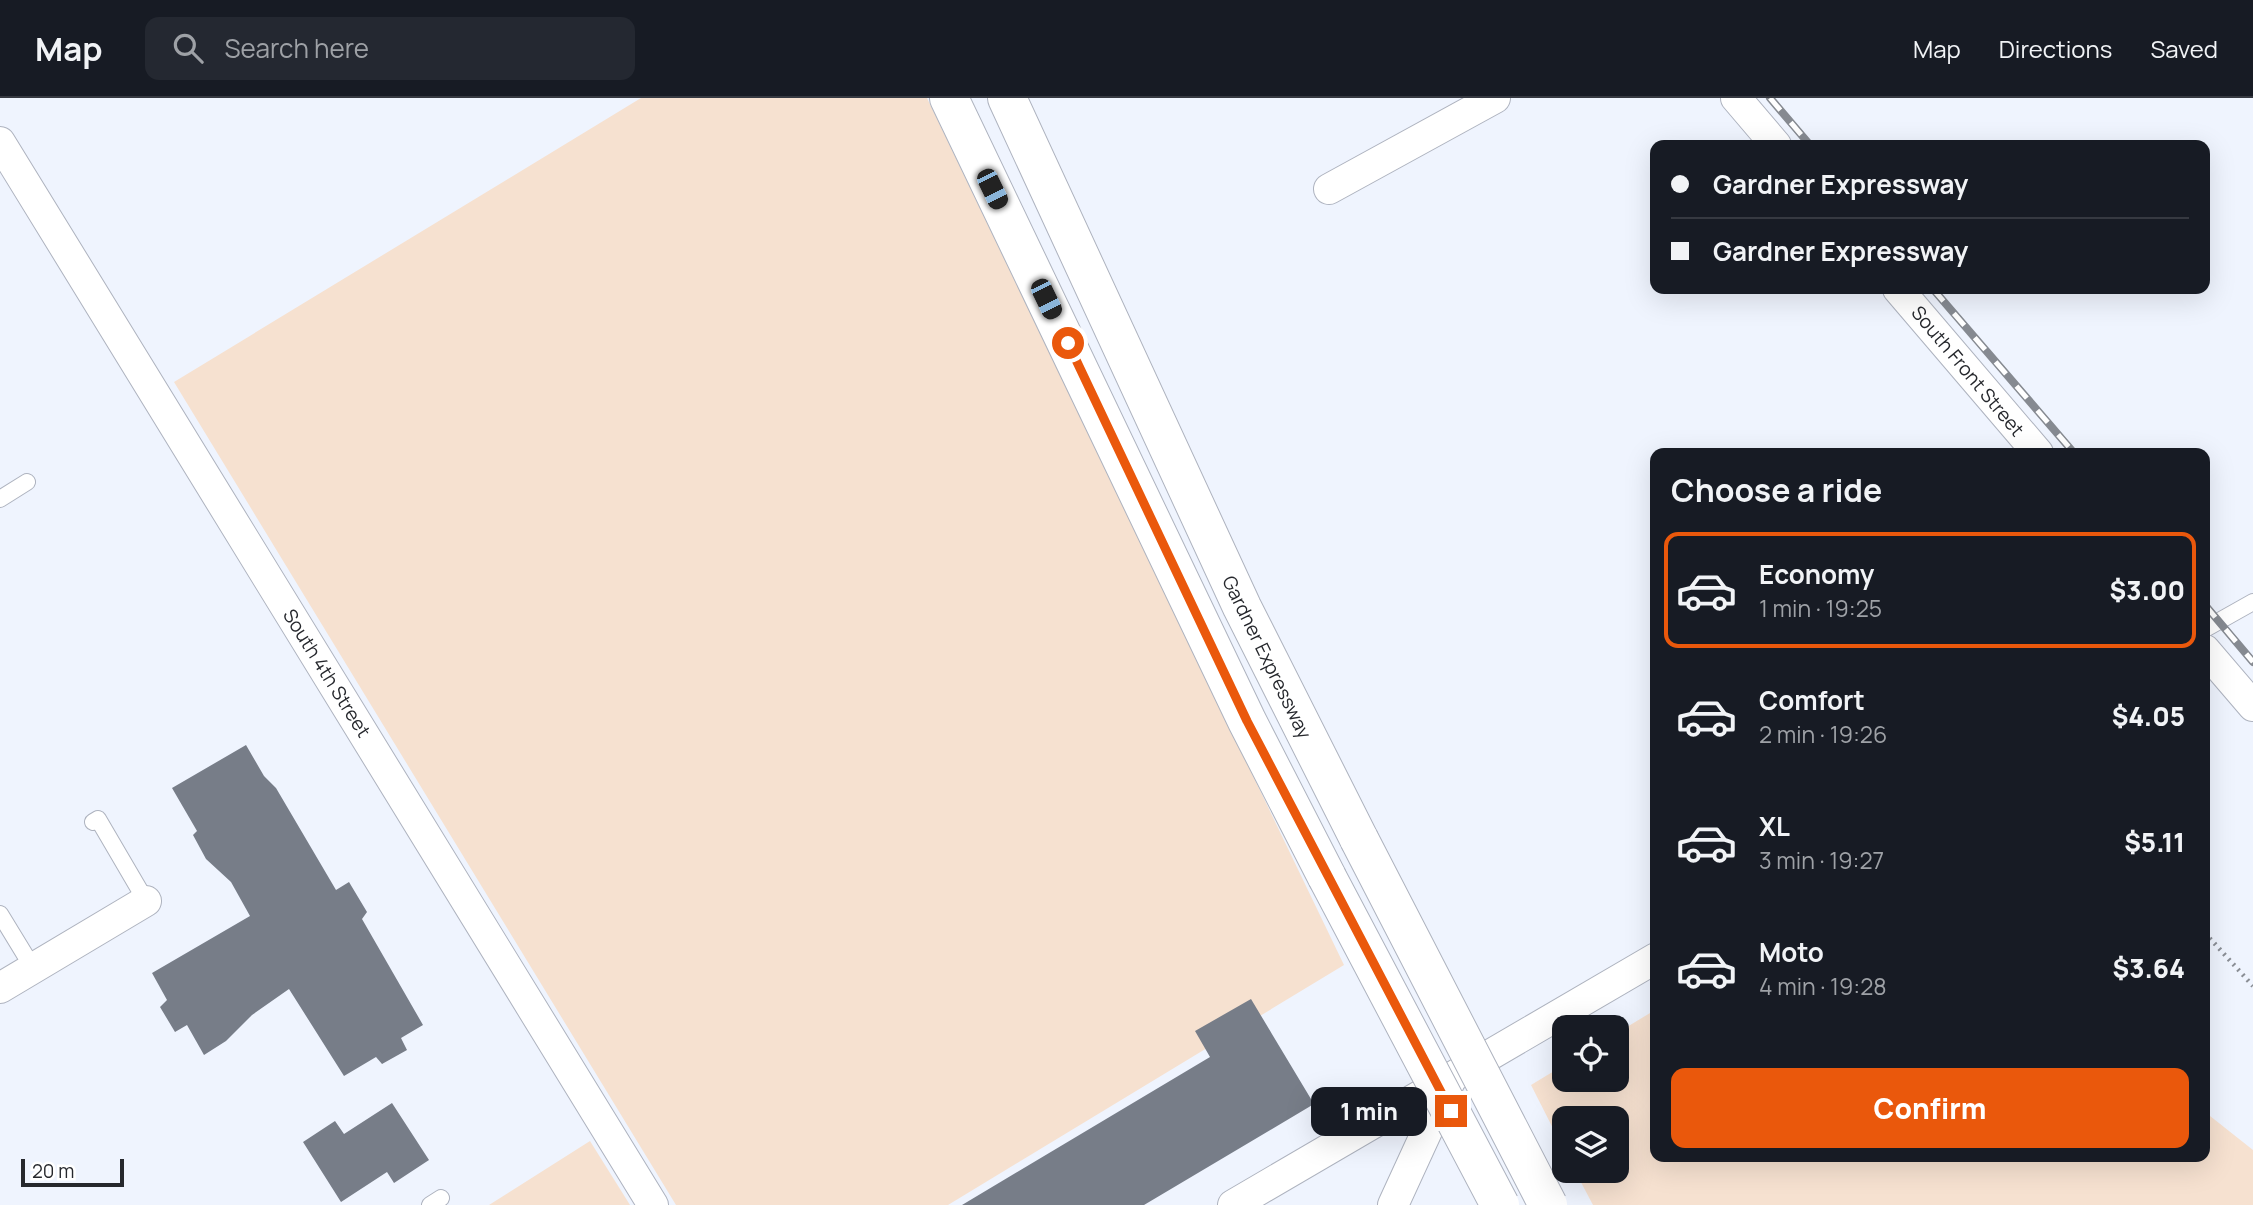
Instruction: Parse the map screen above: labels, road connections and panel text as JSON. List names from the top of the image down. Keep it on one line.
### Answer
{"streets":{"main road":["Gardner Expressway"],"street":["South Front Street","South 4th Street"]},"scale_bar":"20 m","page":{"header":"Map","search":"Search here","nav":["Map","Directions","Saved"],"banner":["Gardner Expressway","Gardner Expressway"],"heading":"Choose a ride","list":[{"name":"Economy","note":"1 min · 19:25","value":"$3.00"},{"name":"Comfort","note":"2 min · 19:26","value":"$4.05"},{"name":"XL","note":"3 min · 19:27","value":"$5.11"},{"name":"Moto","note":"4 min · 19:28","value":"$3.64"}],"buttons":"Confirm","bubble":"1 min","scale":"20 m"}}
